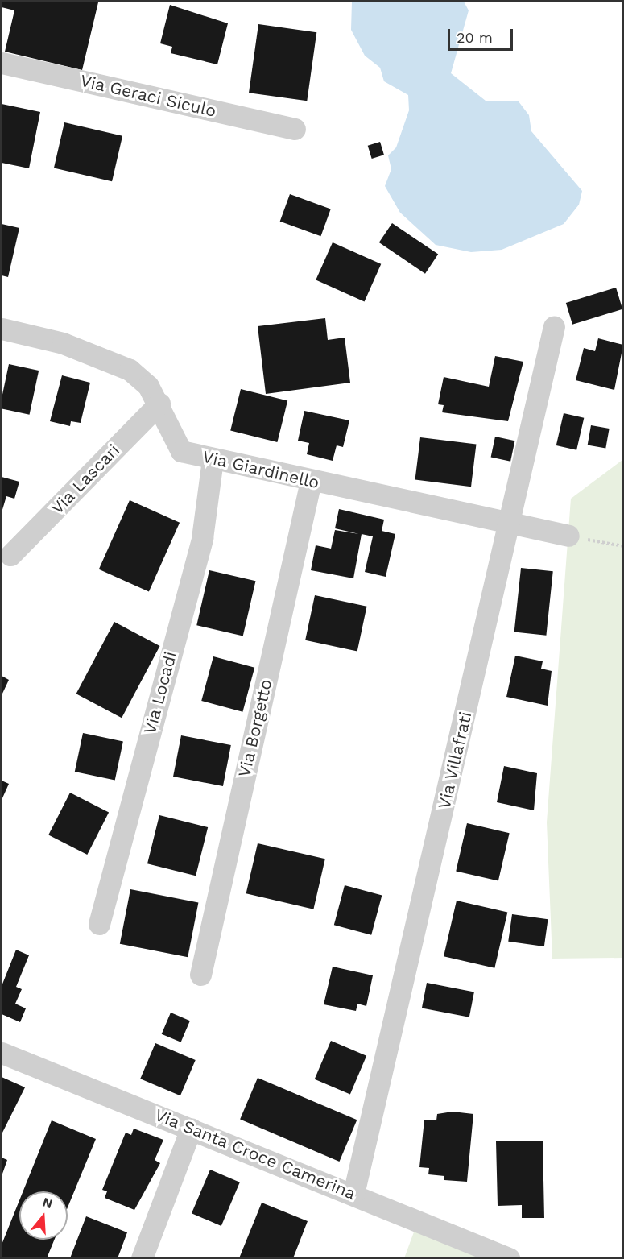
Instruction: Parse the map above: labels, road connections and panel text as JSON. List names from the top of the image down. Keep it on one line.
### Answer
{"streets":{"street":["Via Geraci Siculo","Via Giardinello","Via Lascari","Via Locadi","Via Borgetto","Via Villafrati","Via Santa Croce Camerina"]},"crossings":[["Via Giardinello","Via Lascari"],["Via Giardinello","Via Locadi"],["Via Giardinello","Via Borgetto"],["Via Giardinello","Via Villafrati"],["Via Villafrati","Via Santa Croce Camerina"]],"scale_bar":"20 m","north":"top"}
